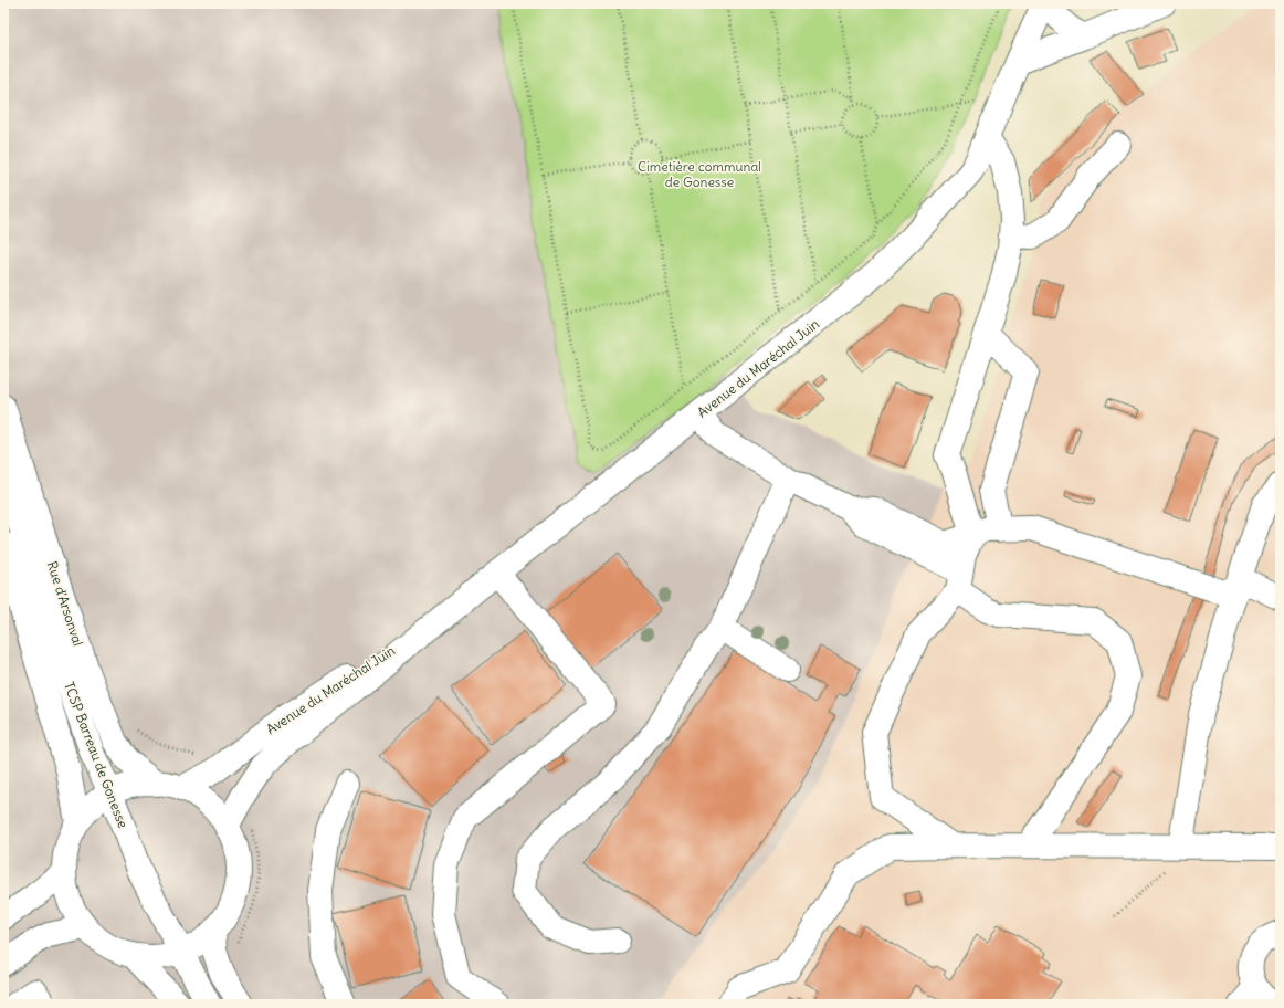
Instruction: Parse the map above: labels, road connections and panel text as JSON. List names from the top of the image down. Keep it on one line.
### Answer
{"streets":{"street":["Avenue du Maréchal Juin","Rue d'Arsonval","TCSP Barreau de Gonesse"]},"parks":["Cimetière communal de Gonesse"]}
